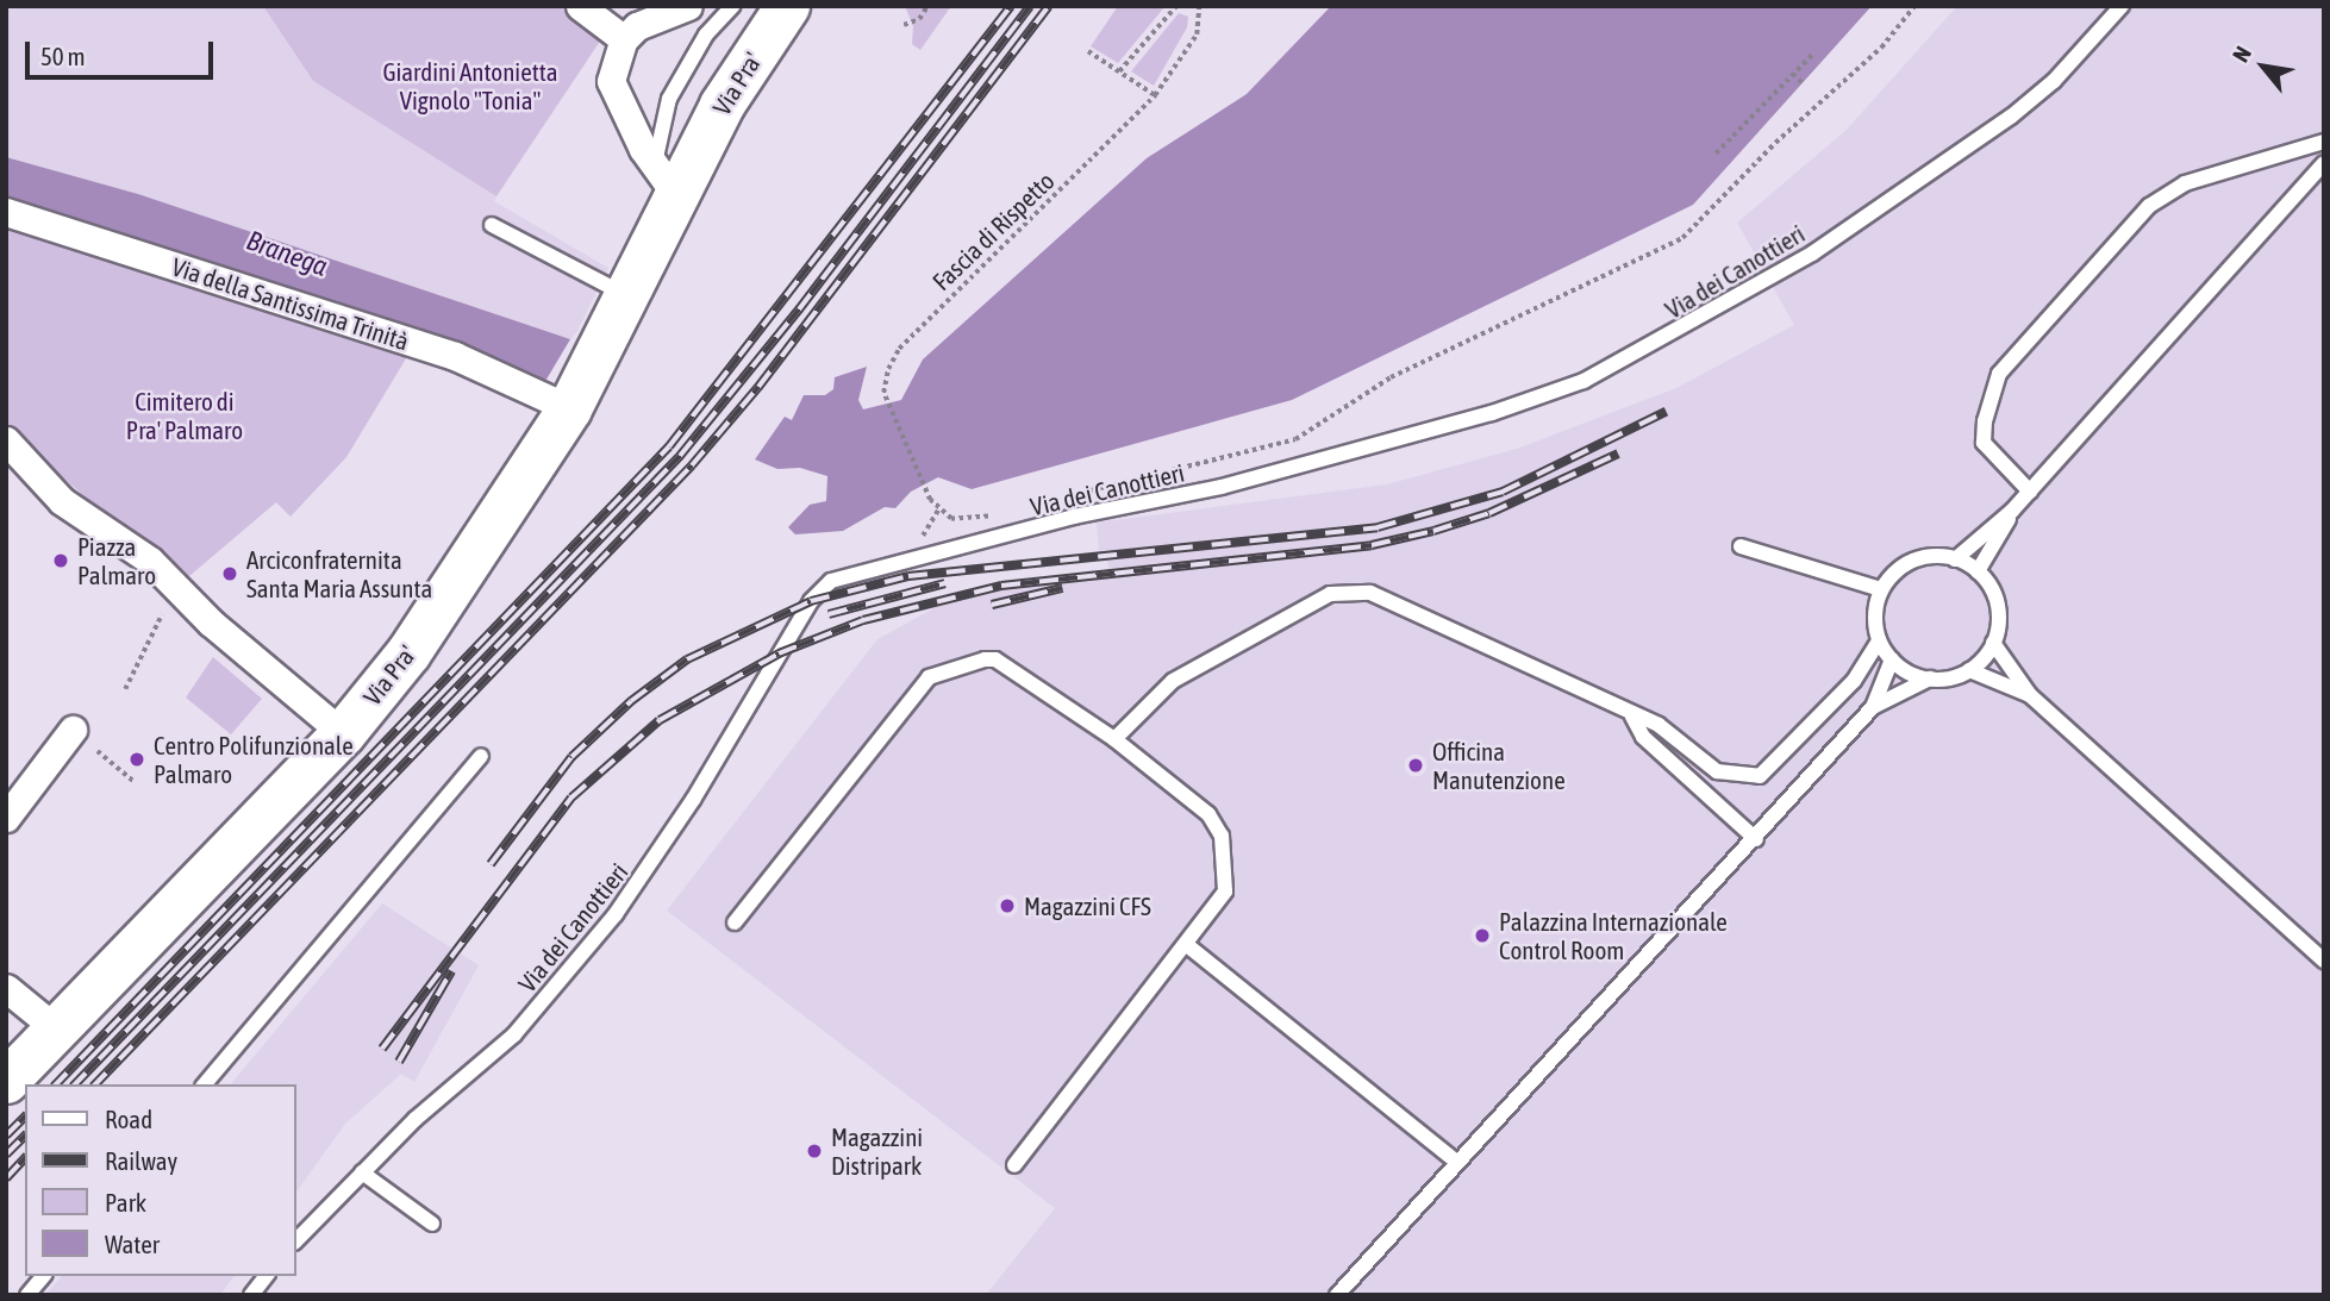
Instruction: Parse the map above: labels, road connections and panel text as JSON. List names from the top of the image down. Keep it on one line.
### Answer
{"streets":{"main road":["Via Pra'"],"street":["Via della Santissima Trinità"],"lane":["Via dei Canottieri"],"path":["Fascia di Rispetto"]},"crossings":[["Via Pra'","Via della Santissima Trinità"]],"water":["Branega"],"parks":["Giardini Antonietta Vignolo \"Tonia\"","Cimitero di Pra' Palmaro"],"places":["Piazza Palmaro","Arciconfraternita Santa Maria Assunta","Centro Polifunzionale Palmaro","Officina Manutenzione","Magazzini CFS","Palazzina Internazionale Control Room","Magazzini Distripark"],"legend":["Road","Railway","Park","Water"],"scale_bar":"50 m","north":"top left"}
